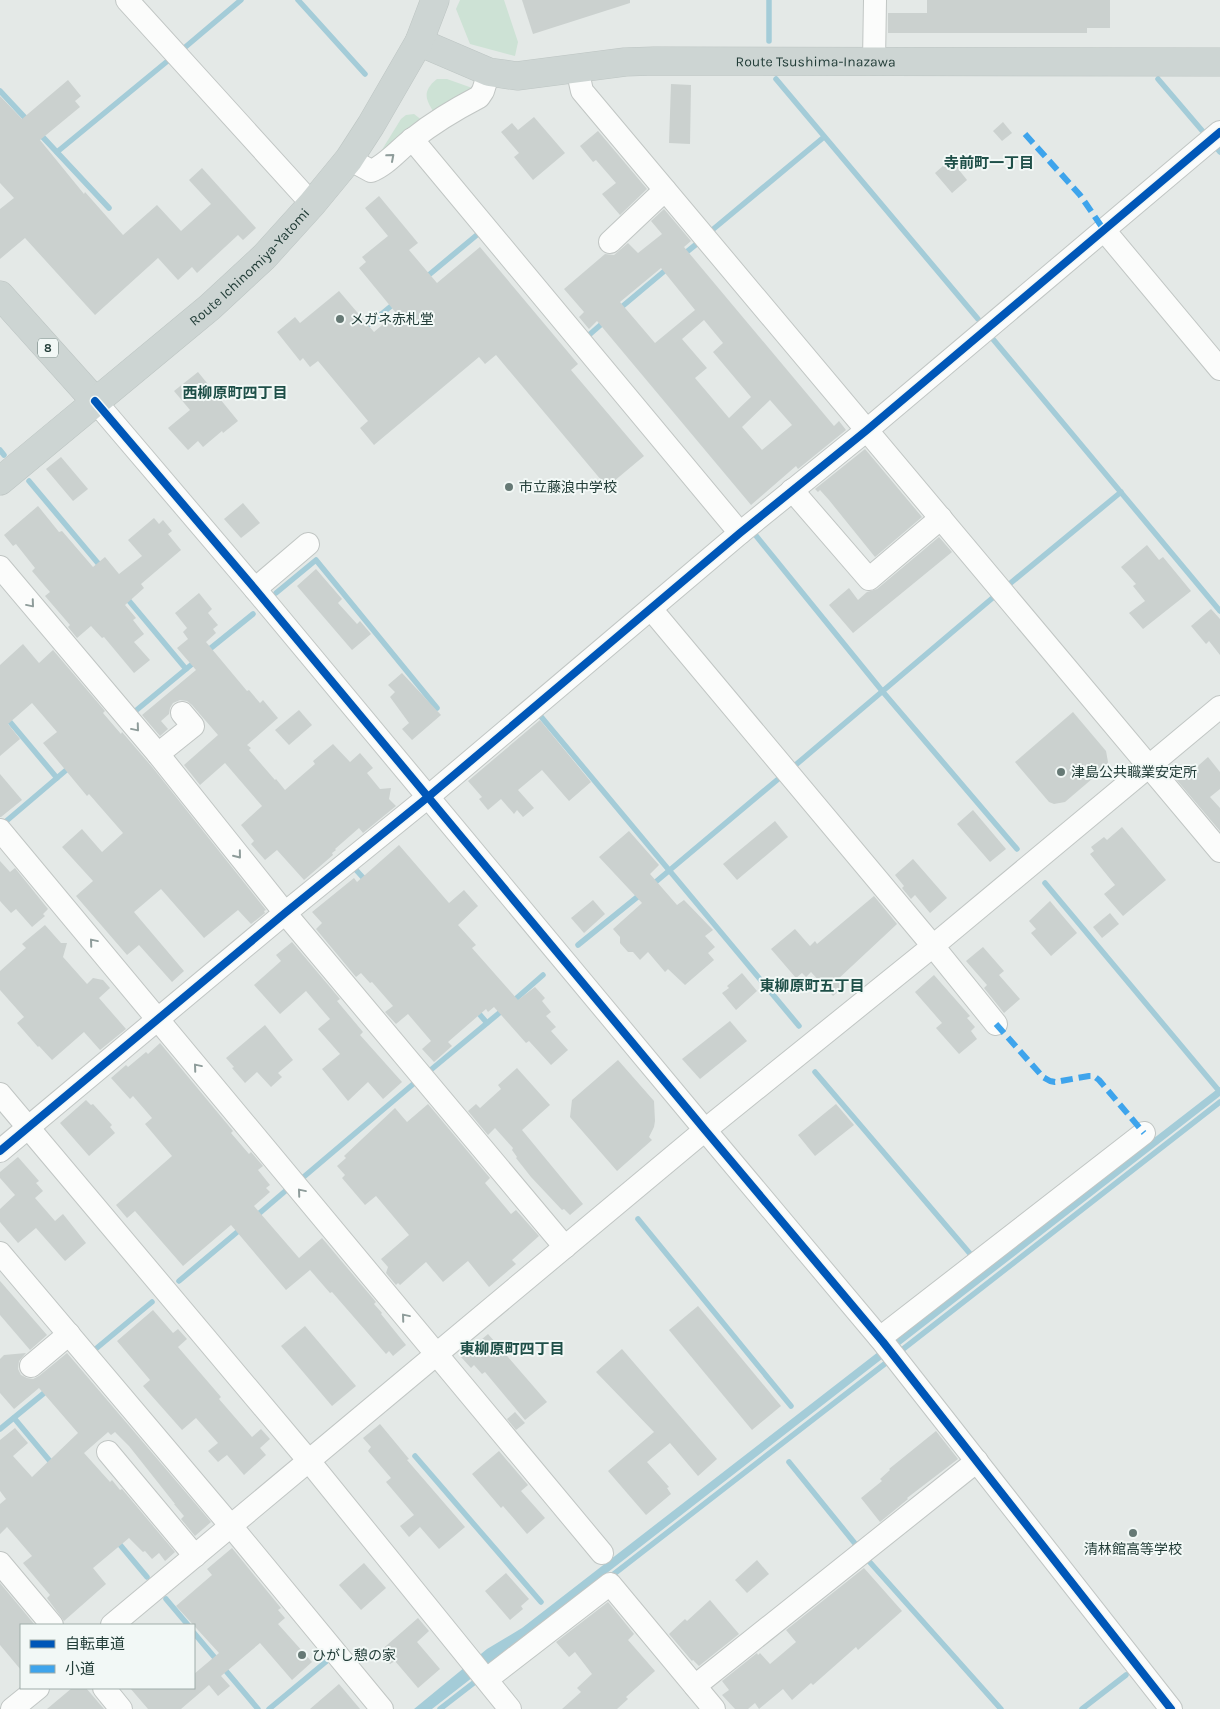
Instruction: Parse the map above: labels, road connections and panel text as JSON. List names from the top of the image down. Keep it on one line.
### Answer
{"streets":{"main road":["Route Tsushima-Inazawa","Route Ichinomiya-Yatomi","8"]},"crossings":[["Route Tsushima-Inazawa","Route Ichinomiya-Yatomi"],["Route Ichinomiya-Yatomi","8"]],"districts":["寺前町一丁目","西柳原町四丁目","東柳原町五丁目","東柳原町四丁目"],"places":["メガネ赤札堂","市立藤浪中学校","津島公共職業安定所","清林館高等学校","ひがし憩の家"],"legend":["自転車道","小道"]}
